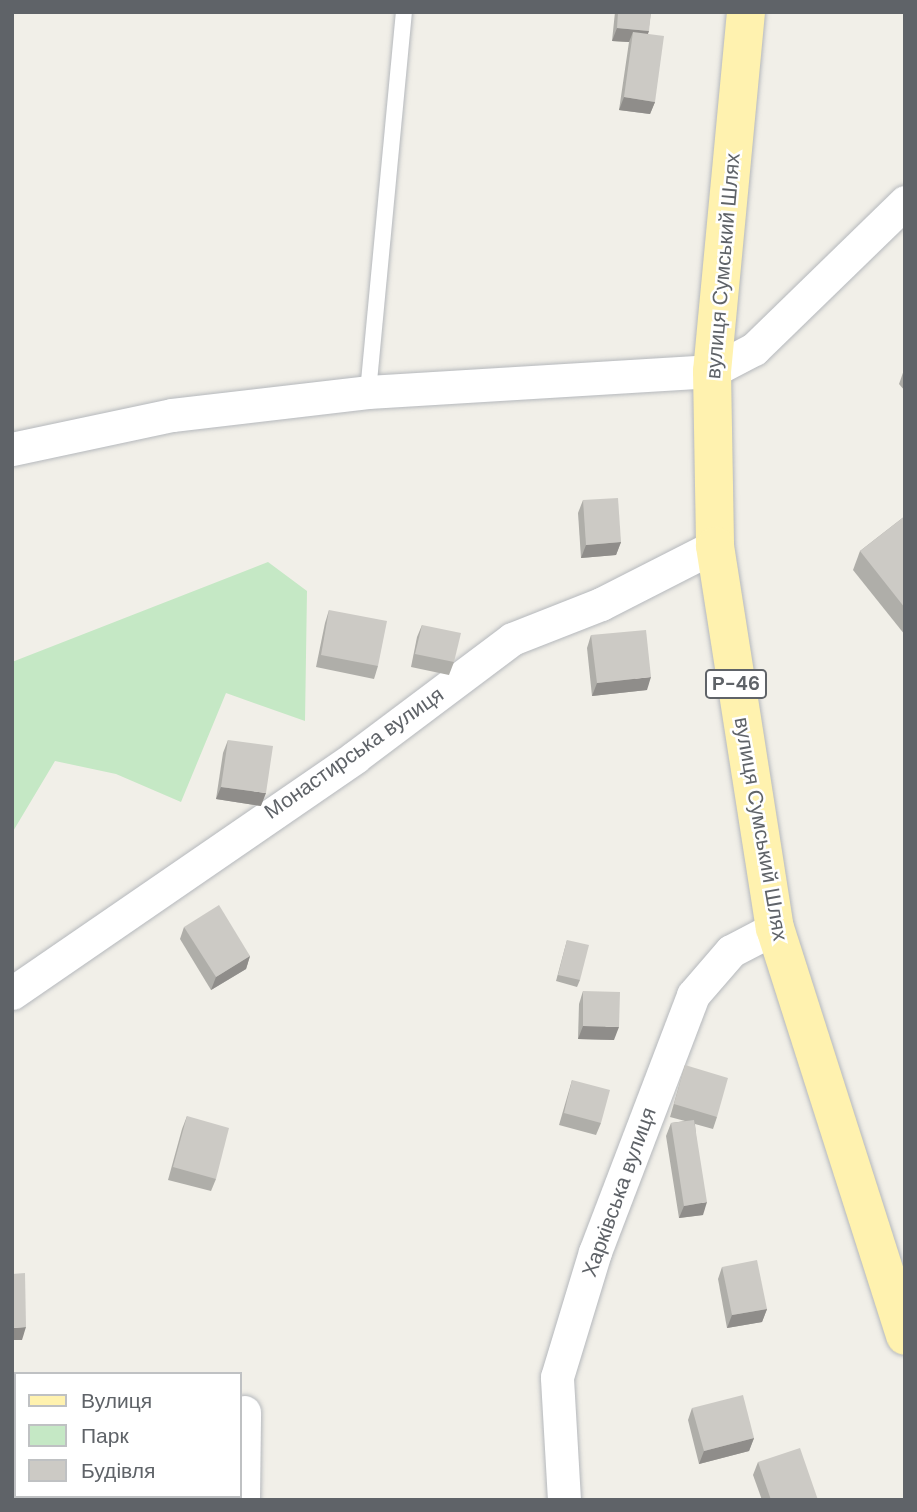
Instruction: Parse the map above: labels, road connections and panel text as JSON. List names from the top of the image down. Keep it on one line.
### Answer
{"streets":{"main road":["вулиця Сумський Шлях","Р-46"],"street":["Монастирська вулиця","Харківська вулиця"]},"crossings":[["вулиця Сумський Шлях","Монастирська вулиця"],["вулиця Сумський Шлях","Харківська вулиця"]],"legend":["Вулиця","Парк","Будівля"]}
